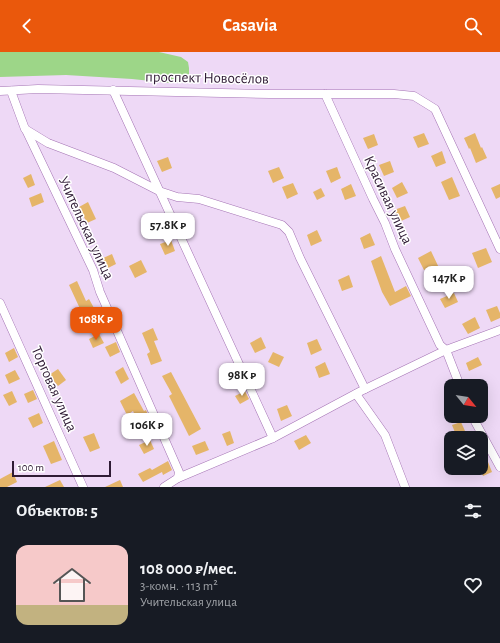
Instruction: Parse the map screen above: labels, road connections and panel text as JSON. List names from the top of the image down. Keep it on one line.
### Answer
{"streets":{"street":["проспект Новосёлов","Красивая улица","Учительская улица","Торговая улица"]},"crossings":[["проспект Новосёлов","Красивая улица"],["проспект Новосёлов","Учительская улица"]],"scale_bar":"100 m","north":"bottom right","page":{"header":"Casavia","price":["57.8K ₽","147K ₽","108K ₽","98K ₽","106K ₽"],"scale":"100 m","heading":"Объектов: 5","list":[{"name":"108 000 ₽/мес.","note":"3-комн. · 113 m² · Учительская улица"}]}}
